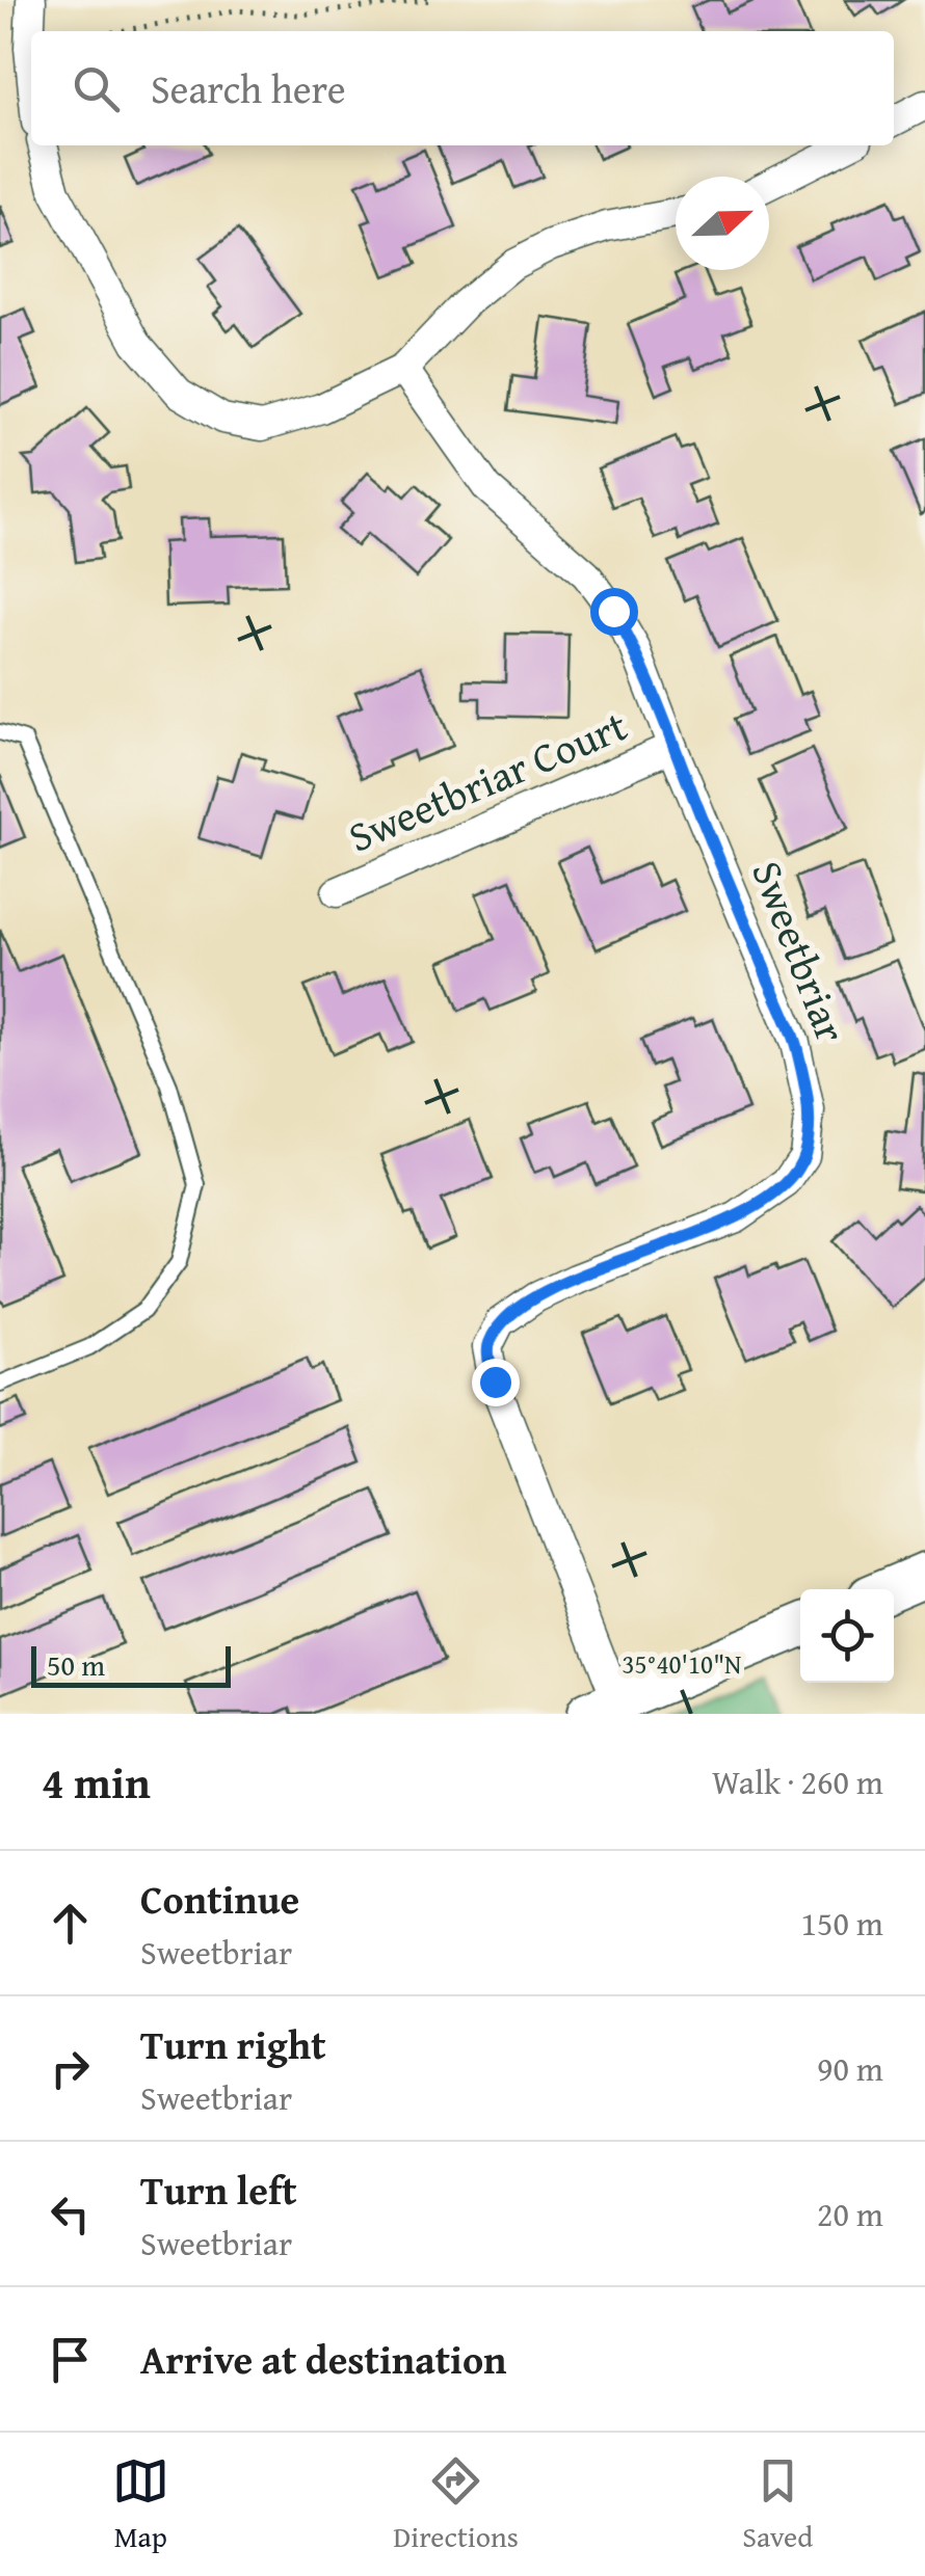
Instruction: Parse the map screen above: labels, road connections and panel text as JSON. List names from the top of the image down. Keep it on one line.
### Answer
{"streets":{"street":["Sweetbriar Court","Sweetbriar"]},"crossings":[["Sweetbriar Court","Sweetbriar"]],"scale_bar":"50 m","north":"right","page":{"search":"Search here","scale":"50 m","heading":["4 min","Walk · 260 m"],"list":[["Continue","Sweetbriar","150 m"],["Turn right","Sweetbriar","90 m"],["Turn left","Sweetbriar","20 m"],"Arrive at destination"],"nav":["Map","Directions","Saved"]},"coordinates":["35°40'10\"N"]}
